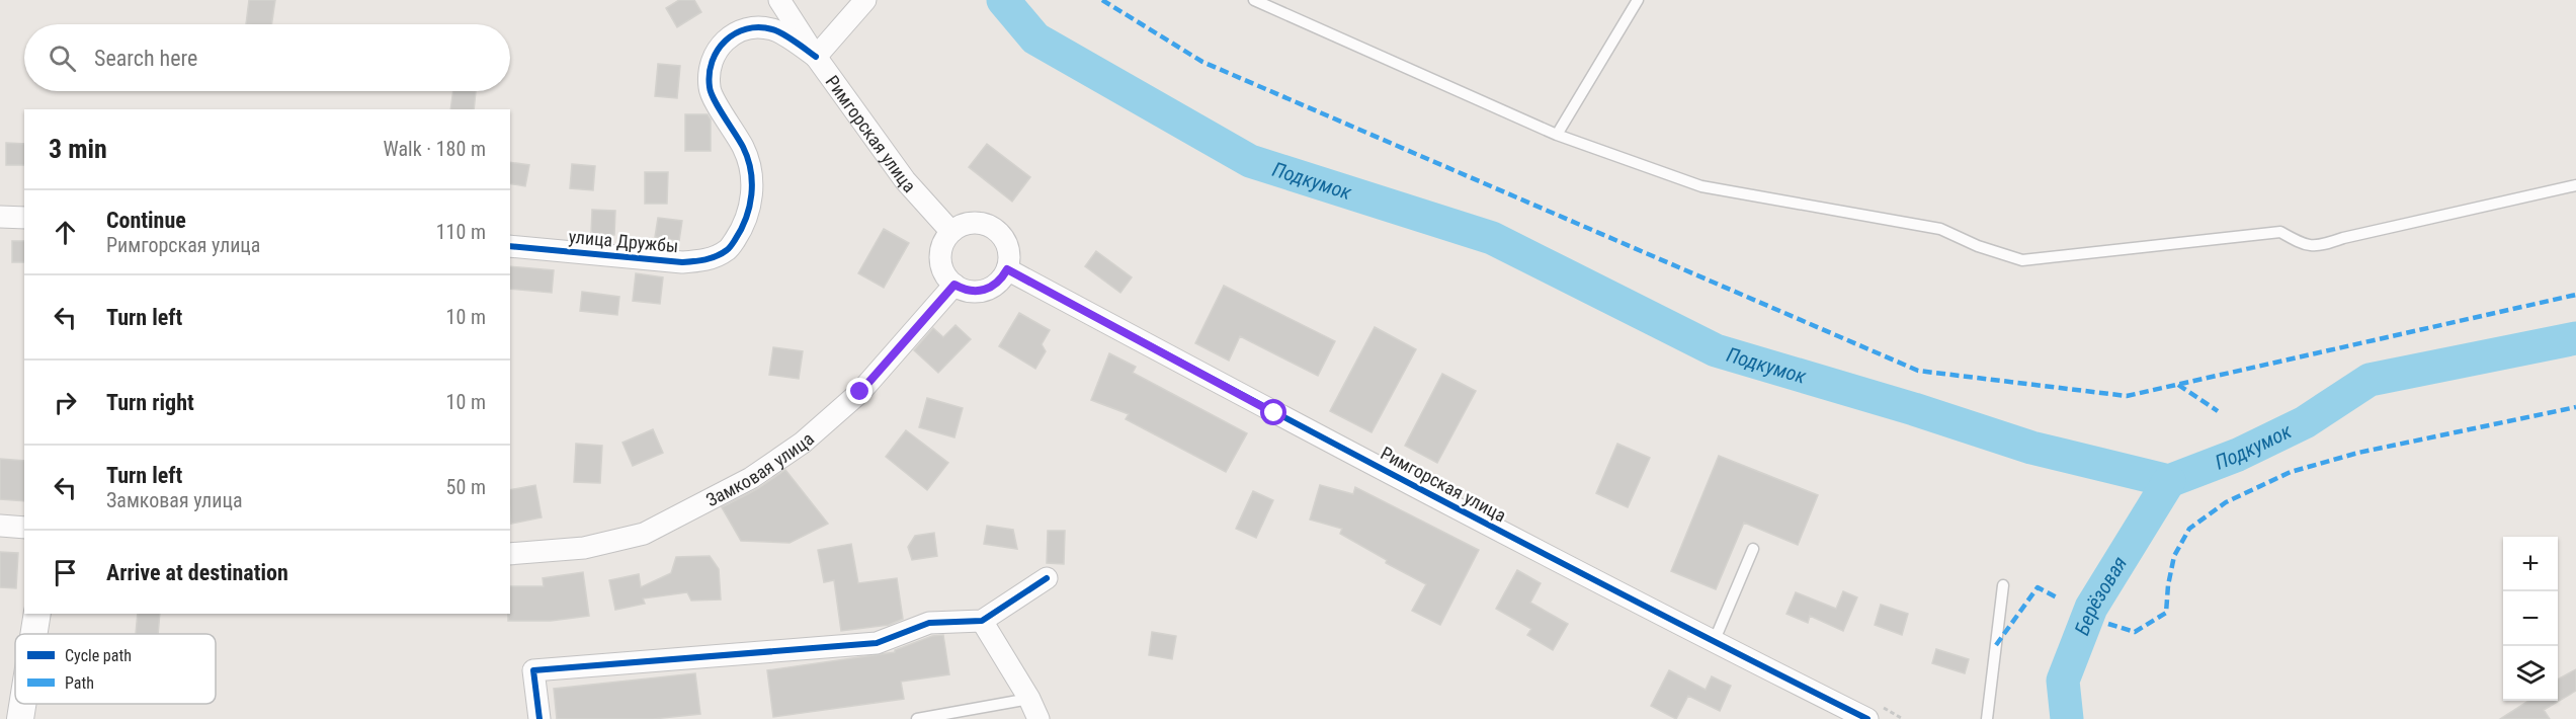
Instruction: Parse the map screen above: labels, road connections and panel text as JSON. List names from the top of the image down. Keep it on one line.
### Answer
{"streets":{"street":["Римгорская улица","улица Дружбы","Замковая улица"]},"crossings":[["Римгорская улица","улица Дружбы"],["Римгорская улица","Замковая улица"]],"water":["Подкумок","Берёзовая"],"legend":["Cycle path","Path"],"page":{"search":"Search here","heading":["3 min","Walk · 180 m"],"list":[["Continue","Римгорская улица","110 m"],["Turn left","10 m"],["Turn right","10 m"],["Turn left","Замковая улица","50 m"],"Arrive at destination"],"map_buttons":["+","−"]}}
